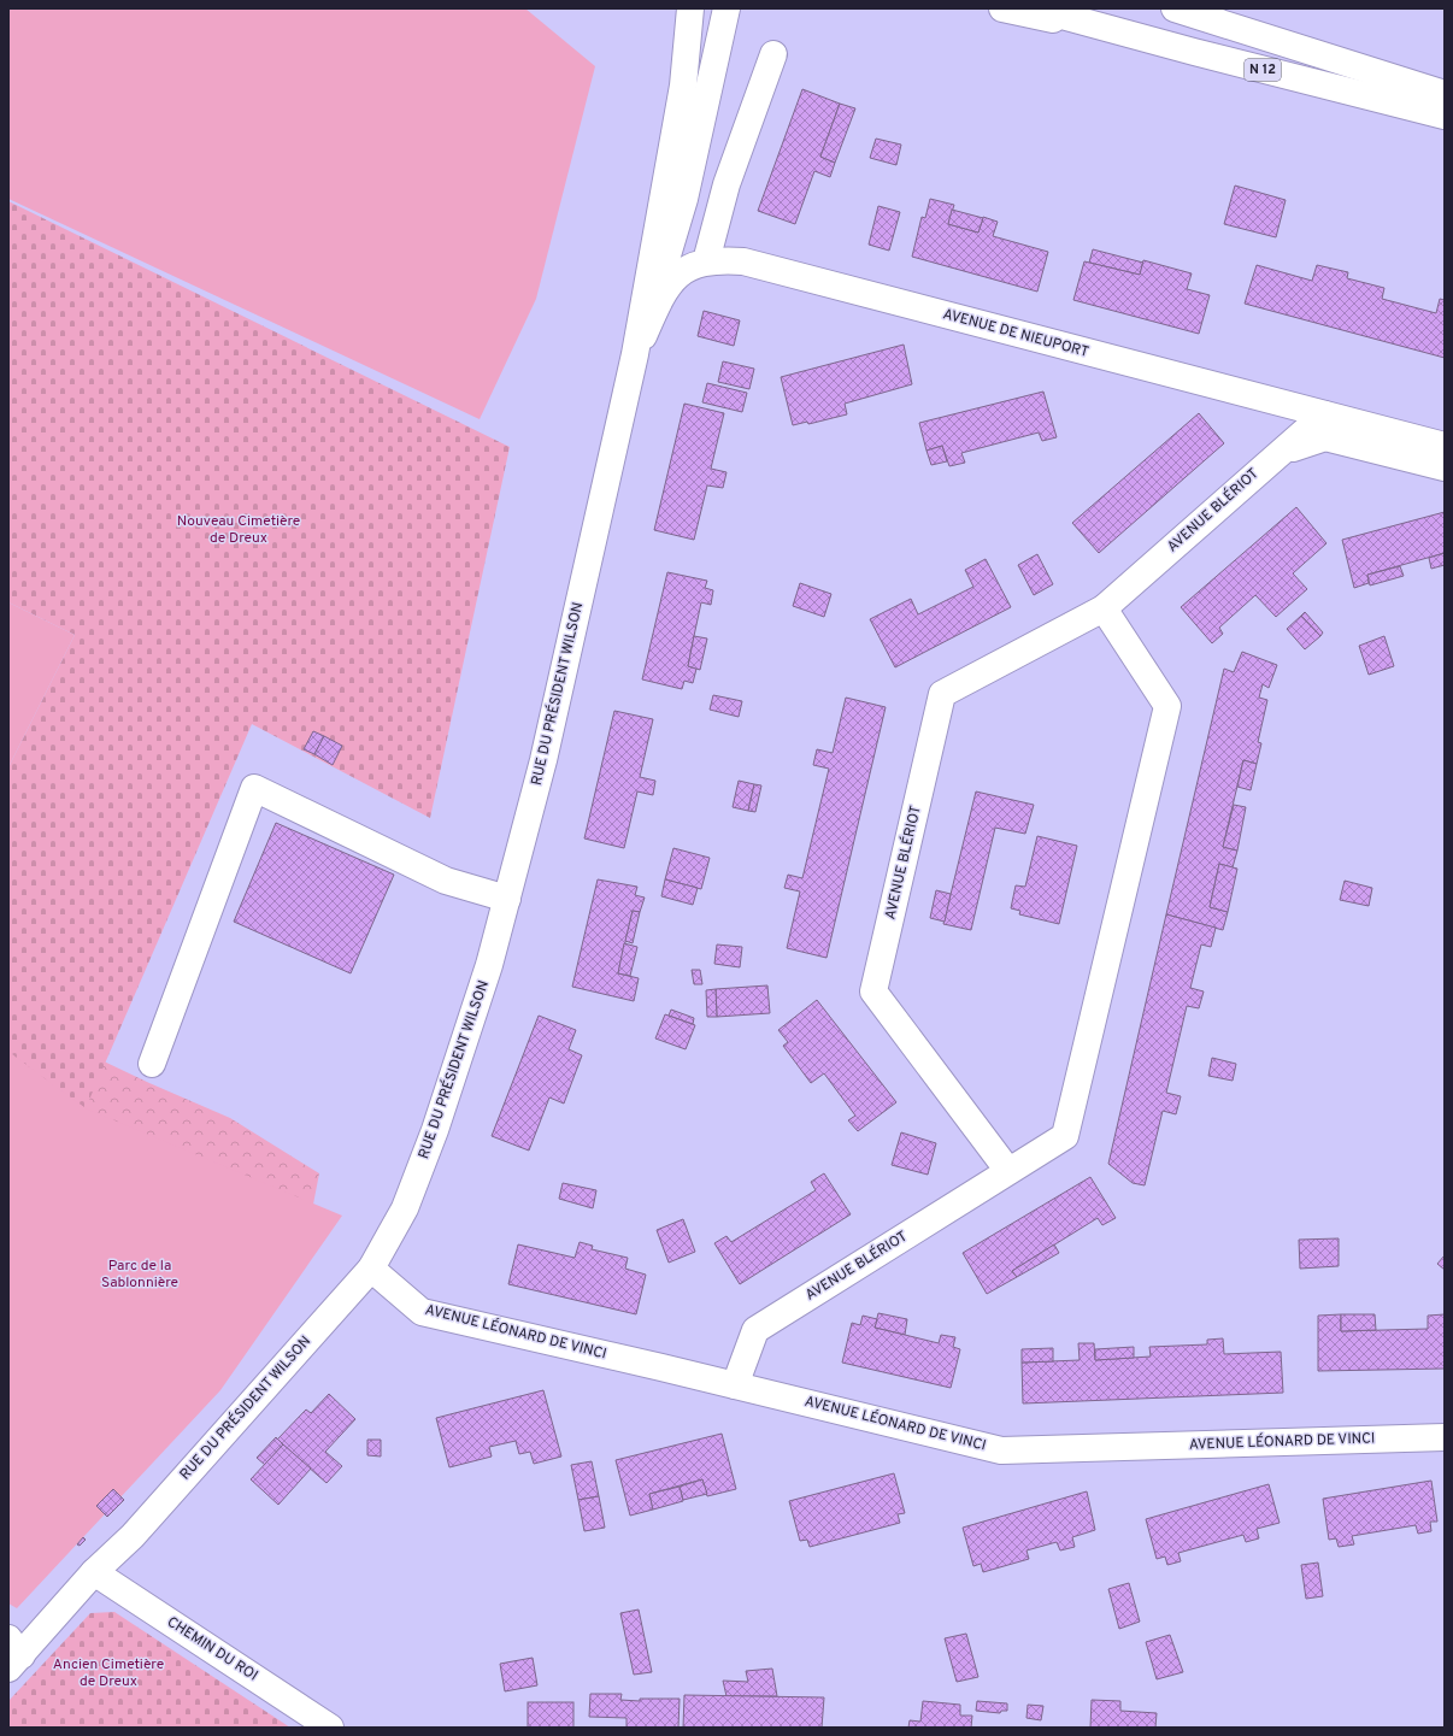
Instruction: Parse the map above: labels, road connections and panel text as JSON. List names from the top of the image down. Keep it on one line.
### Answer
{"streets":{"street":["N 12","AVENUE DE NIEUPORT","AVENUE BLÉRIOT","RUE DU PRÉSIDENT WILSON","AVENUE LÉONARD DE VINCI","CHEMIN DU ROI"]},"crossings":[["AVENUE DE NIEUPORT","AVENUE BLÉRIOT"],["AVENUE DE NIEUPORT","RUE DU PRÉSIDENT WILSON"],["AVENUE BLÉRIOT","AVENUE LÉONARD DE VINCI"],["RUE DU PRÉSIDENT WILSON","AVENUE LÉONARD DE VINCI"],["RUE DU PRÉSIDENT WILSON","CHEMIN DU ROI"]],"parks":["Nouveau Cimetière de Dreux","Parc de la Sablonnière","Ancien Cimetière de Dreux"]}
